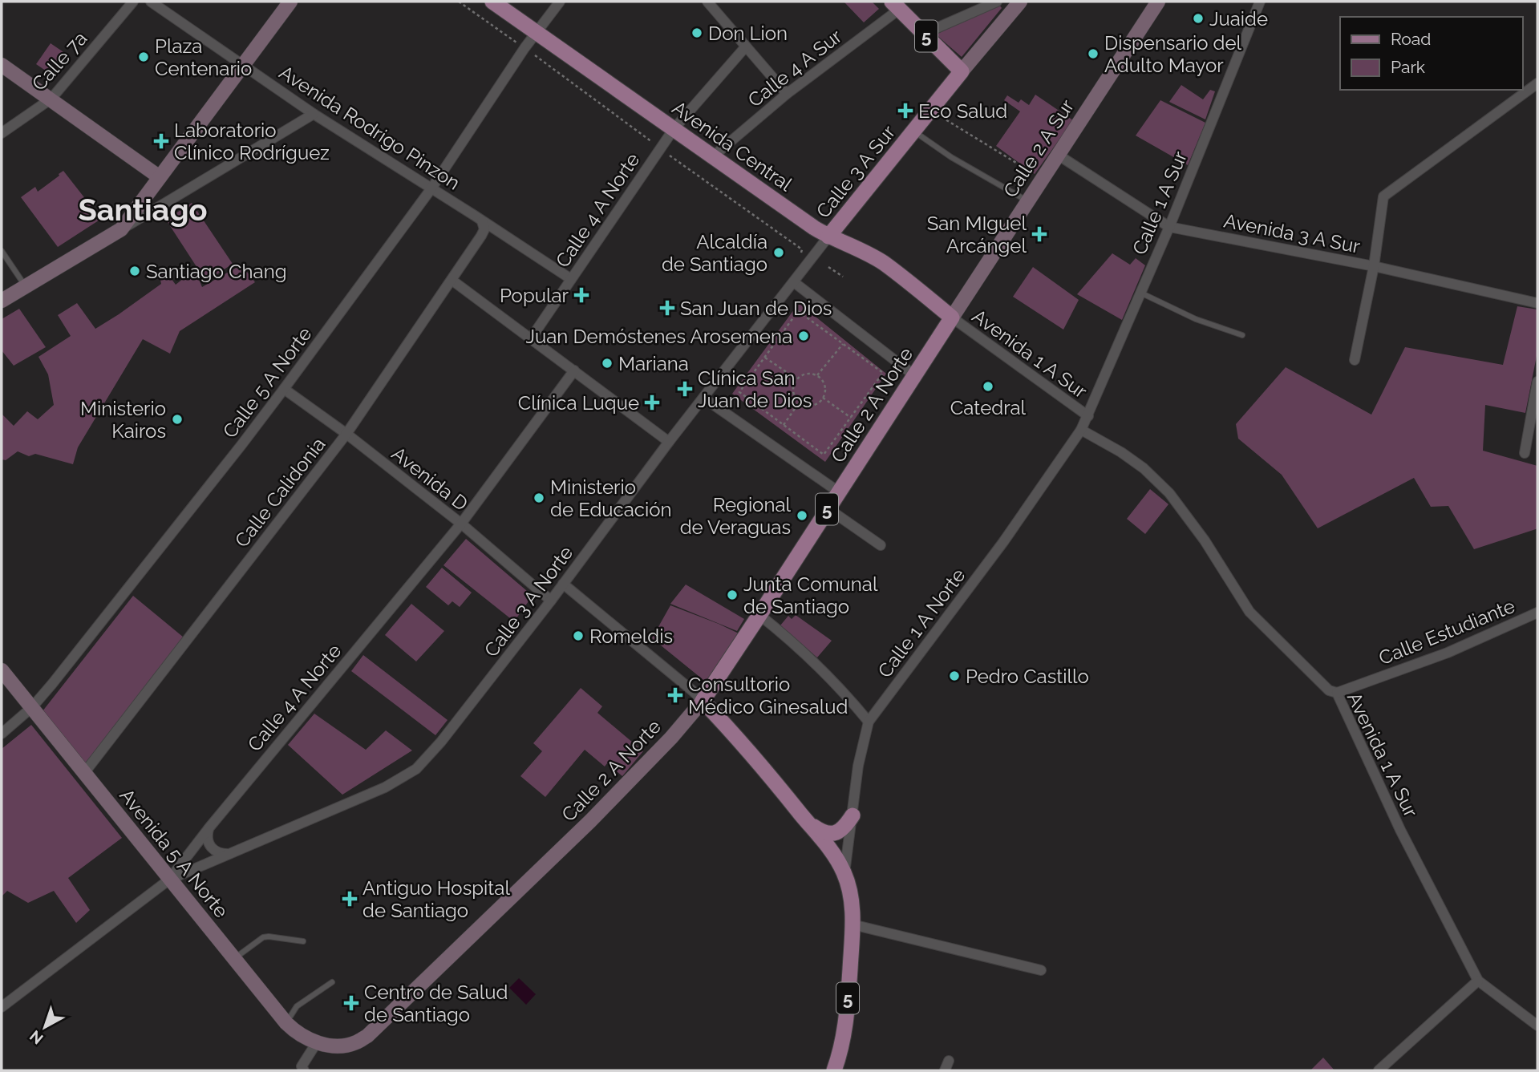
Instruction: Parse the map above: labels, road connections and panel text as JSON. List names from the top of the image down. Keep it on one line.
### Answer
{"streets":{"main road":["5","Avenida Central","Calle 2 A Sur","Calle 3 A Sur","Calle 2 A Norte","Avenida 5 A Norte"],"street":["Calle 7a","Calle 4 A Sur","Avenida Rodrigo Pinzon","Calle 1 A Sur","Calle 4 A Norte","Avenida 3 A Sur","Avenida 1 A Sur","Calle 5 A Norte","Avenida D","Calle Calidonia","Calle 3 A Norte","Calle 1 A Norte","Calle Estudiante"]},"crossings":[["5","Calle 4 A Sur"],["5","Calle 3 A Sur"],["5","Calle 2 A Norte"],["5","Calle 1 A Norte"],["Calle 4 A Sur","Avenida Central"],["Calle 4 A Sur","Calle 4 A Norte"],["Avenida Rodrigo Pinzon","Calle 4 A Norte"],["Avenida Rodrigo Pinzon","Calle 5 A Norte"],["Avenida Rodrigo Pinzon","Calle Calidonia"],["Avenida Central","Calle 2 A Sur"],["Avenida Central","Calle 3 A Sur"],["Avenida Central","Calle 4 A Norte"],["Avenida Central","Avenida 1 A Sur"],["Avenida Central","Calle 5 A Norte"],["Avenida Central","Calle 2 A Norte"],["Avenida Central","Calle 3 A Norte"],["Calle 2 A Sur","Avenida 3 A Sur"],["Calle 2 A Sur","Avenida 1 A Sur"],["Calle 2 A Sur","Calle 2 A Norte"],["Calle 3 A Sur","Calle 3 A Norte"],["Calle 1 A Sur","Avenida 3 A Sur"],["Calle 1 A Sur","Avenida 1 A Sur"],["Calle 1 A Sur","Calle 1 A Norte"],["Calle 4 A Norte","Avenida D"],["Calle 4 A Norte","Calle 3 A Norte"],["Calle 4 A Norte","Avenida 5 A Norte"],["Avenida 1 A Sur","Calle 2 A Norte"],["Avenida 1 A Sur","Calle 1 A Norte"],["Avenida 1 A Sur","Calle Estudiante"],["Calle 5 A Norte","Avenida D"],["Calle 5 A Norte","Avenida 5 A Norte"],["Calle 2 A Norte","Avenida 5 A Norte"],["Avenida D","Calle Calidonia"],["Avenida D","Calle 3 A Norte"],["Calle Calidonia","Avenida 5 A Norte"],["Calle 3 A Norte","Avenida 5 A Norte"]],"districts":["Santiago"],"places":{"other":["Juaide","Don Lion","Dispensario del Adulto Mayor","Plaza Centenario","Alcaldía de Santiago","Santiago Chang","Juan Demóstenes Arosemena","Mariana","Catedral","Ministerio Kairos","Ministerio de Educación","Regional de Veraguas","Junta Comunal de Santiago","Romeldis","Pedro Castillo"],"health":["Eco Salud","Laboratorio Clínico Rodríguez","San MIguel Arcángel","Popular","San Juan de Dios","Clínica San Juan de Dios","Clínica Luque","Consultorio Médico Ginesalud","Antiguo Hospital de Santiago","Centro de Salud de Santiago"]},"legend":["Road","Park"],"north":"bottom left"}
